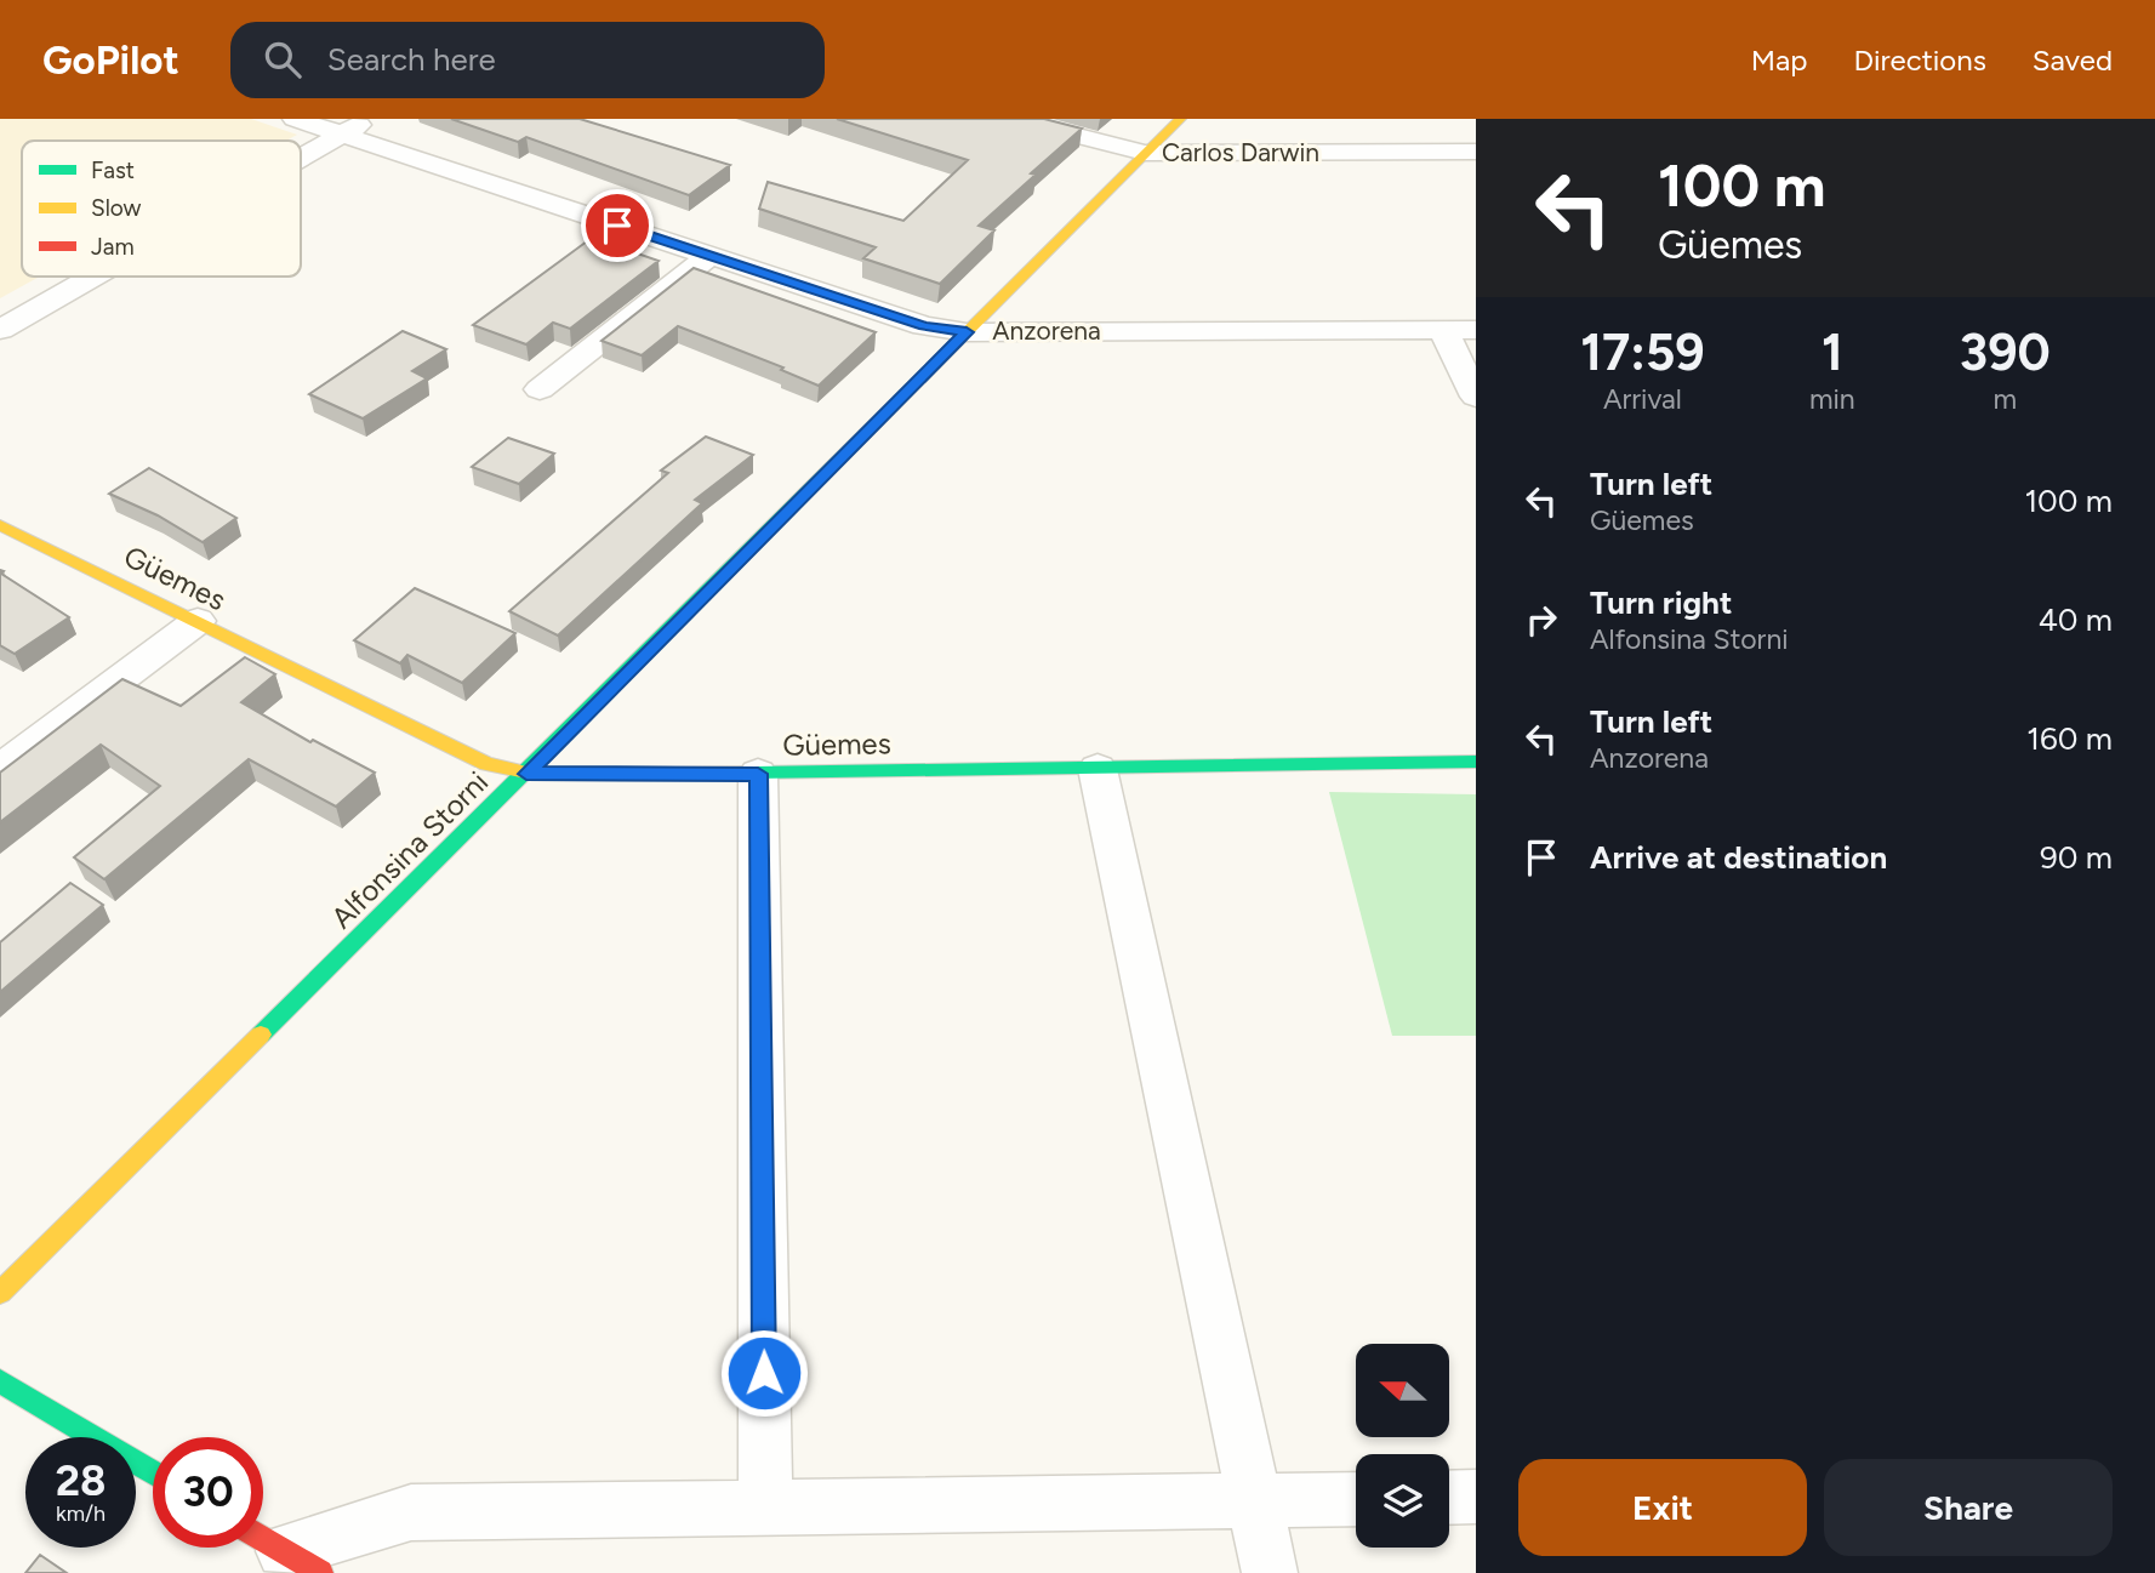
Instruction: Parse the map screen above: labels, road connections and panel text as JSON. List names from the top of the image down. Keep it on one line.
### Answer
{"streets":{"street":["Carlos Darwin","Anzorena","Güemes","Alfonsina Storni"]},"crossings":[["Carlos Darwin","Alfonsina Storni"],["Anzorena","Alfonsina Storni"],["Güemes","Alfonsina Storni"]],"legend":["Fast","Slow","Jam"],"north":"left","page":{"header":"GoPilot","search":"Search here","nav":["Map","Directions","Saved"],"turn":["100 m","Güemes"],"eta":["17:59","Arrival","1","min","390","m"],"list":[{"name":"Turn left","note":"Güemes","value":"100 m"},{"name":"Turn right","note":"Alfonsina Storni","value":"40 m"},{"name":"Turn left","note":"Anzorena","value":"160 m"},{"name":"Arrive at destination","value":"90 m"}],"speed":"28 km/h","limit":"30","buttons":["Exit","Share"]}}
